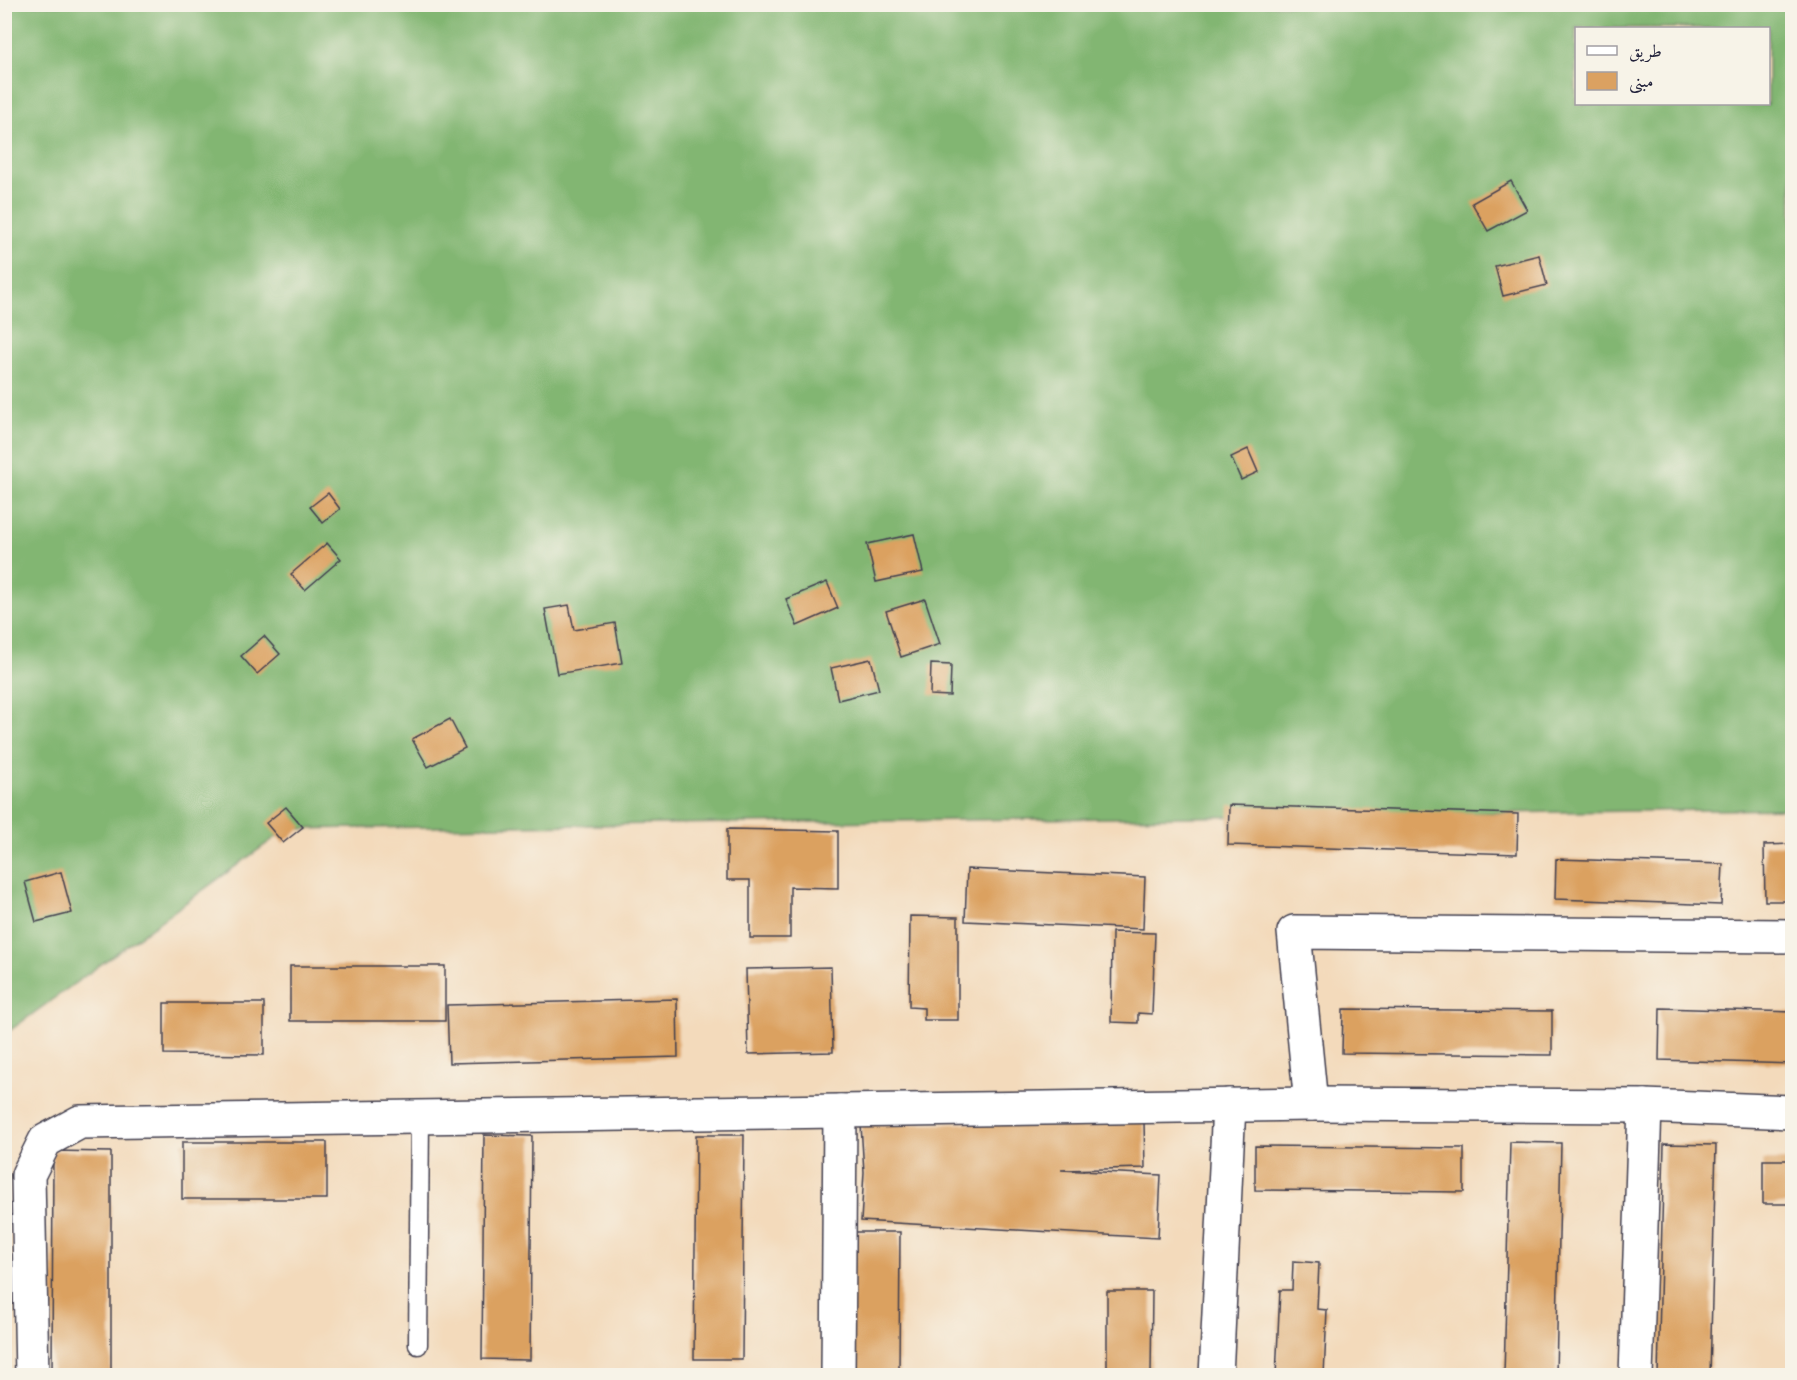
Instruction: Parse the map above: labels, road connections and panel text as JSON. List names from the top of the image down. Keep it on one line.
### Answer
{"legend":["طريق","مبنى"]}
